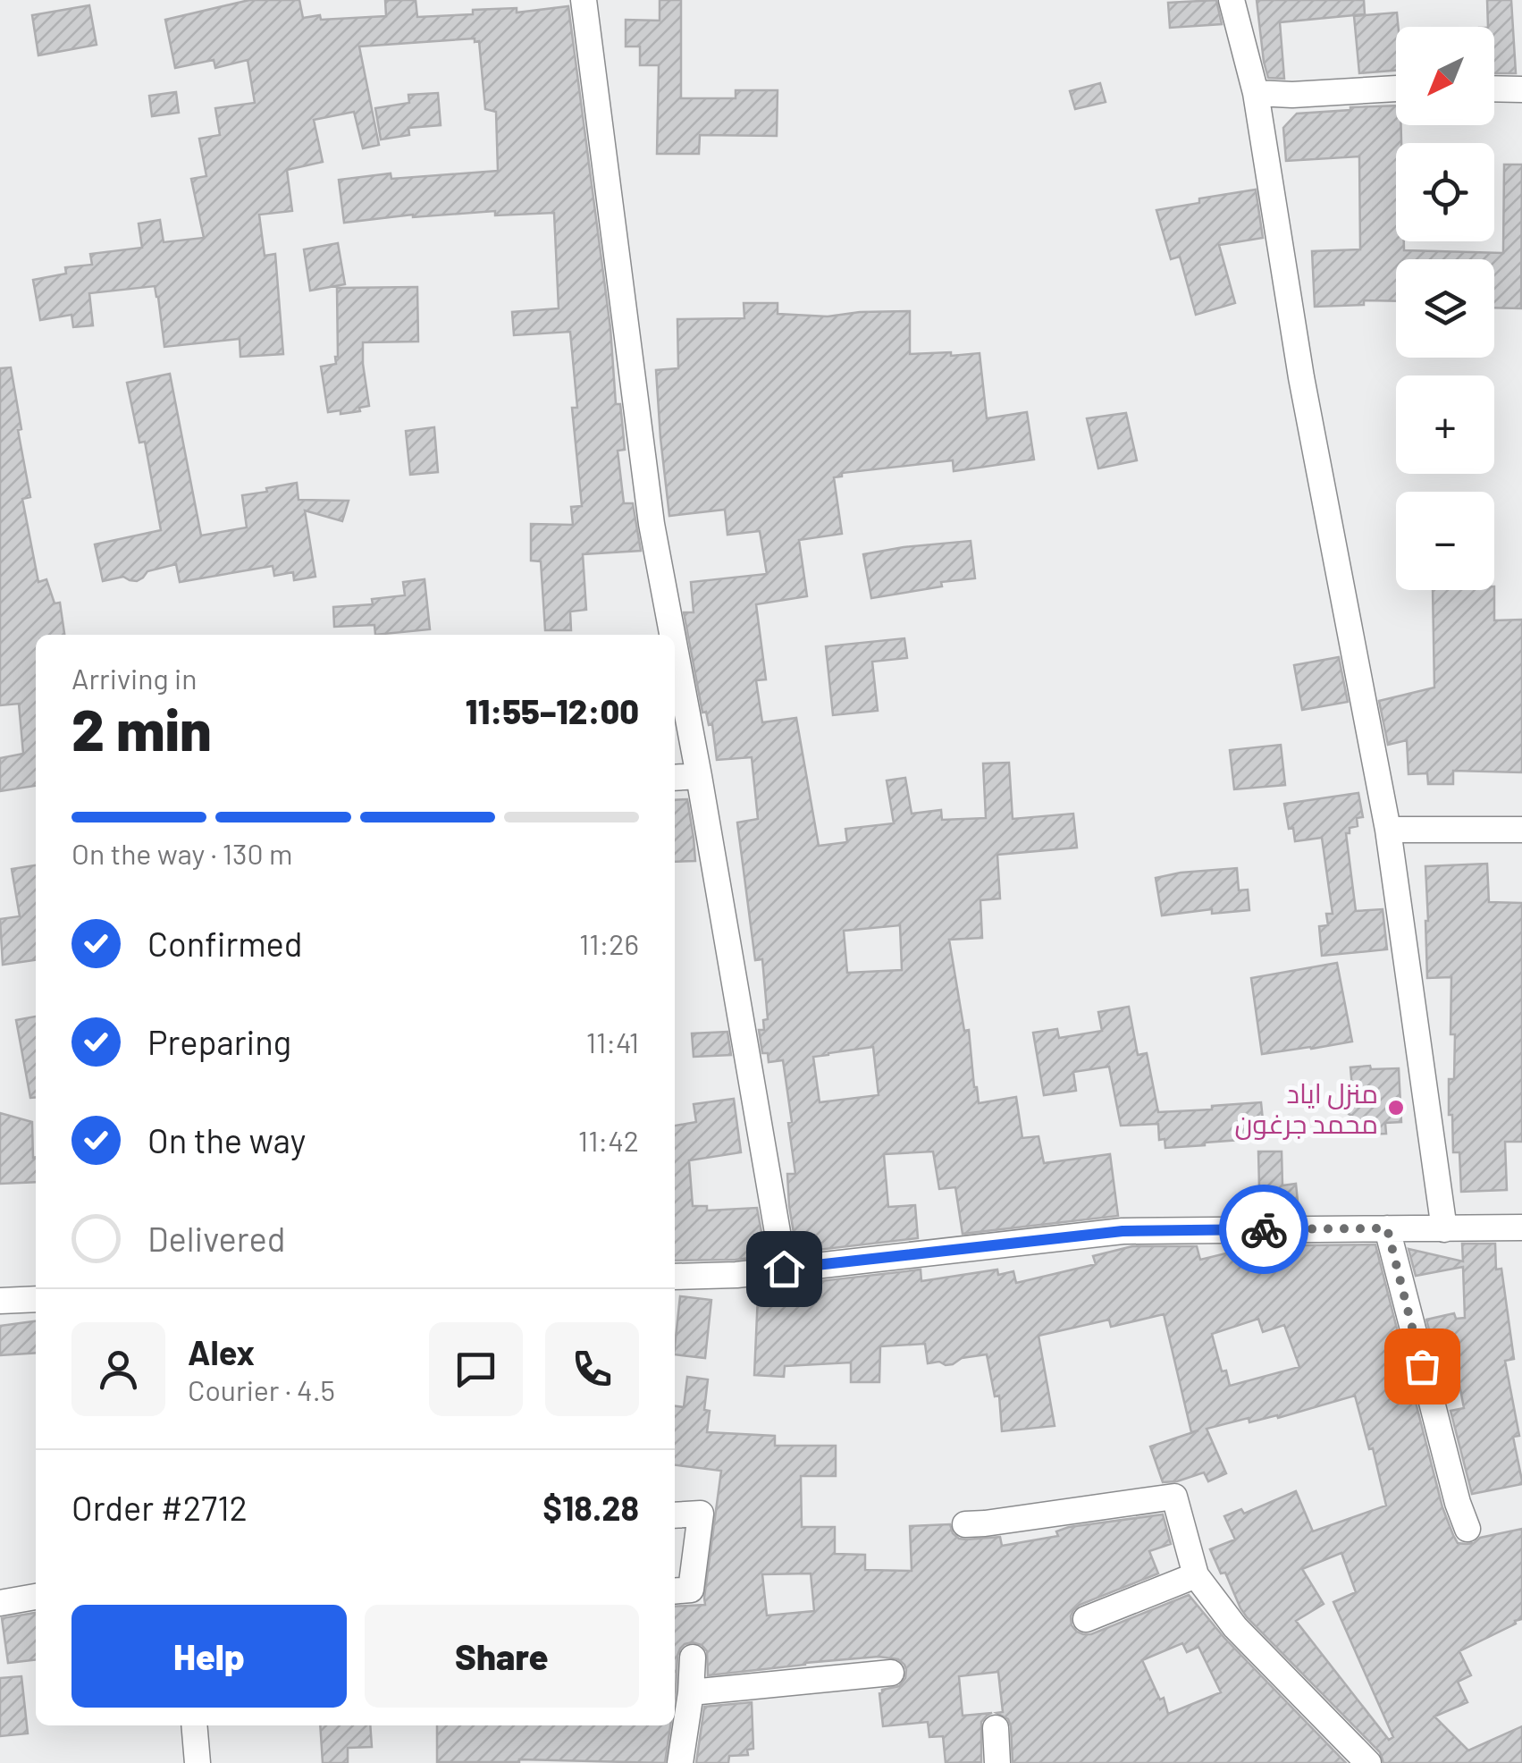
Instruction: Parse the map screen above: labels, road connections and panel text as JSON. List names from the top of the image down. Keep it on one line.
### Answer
{"places":["منزل اياد محمد جرغون"],"north":"bottom left","page":{"map_buttons":["+","−"],"heading":["2 min","Arriving in","11:55–12:00"],"panel":["Alex","Courier · 4.5","Order #2712","$18.28"],"bar":"On the way · 130 m","list":[["Confirmed","11:26"],["Preparing","11:41"],["On the way","11:42"],"Delivered"],"buttons":["Help","Share"]}}
